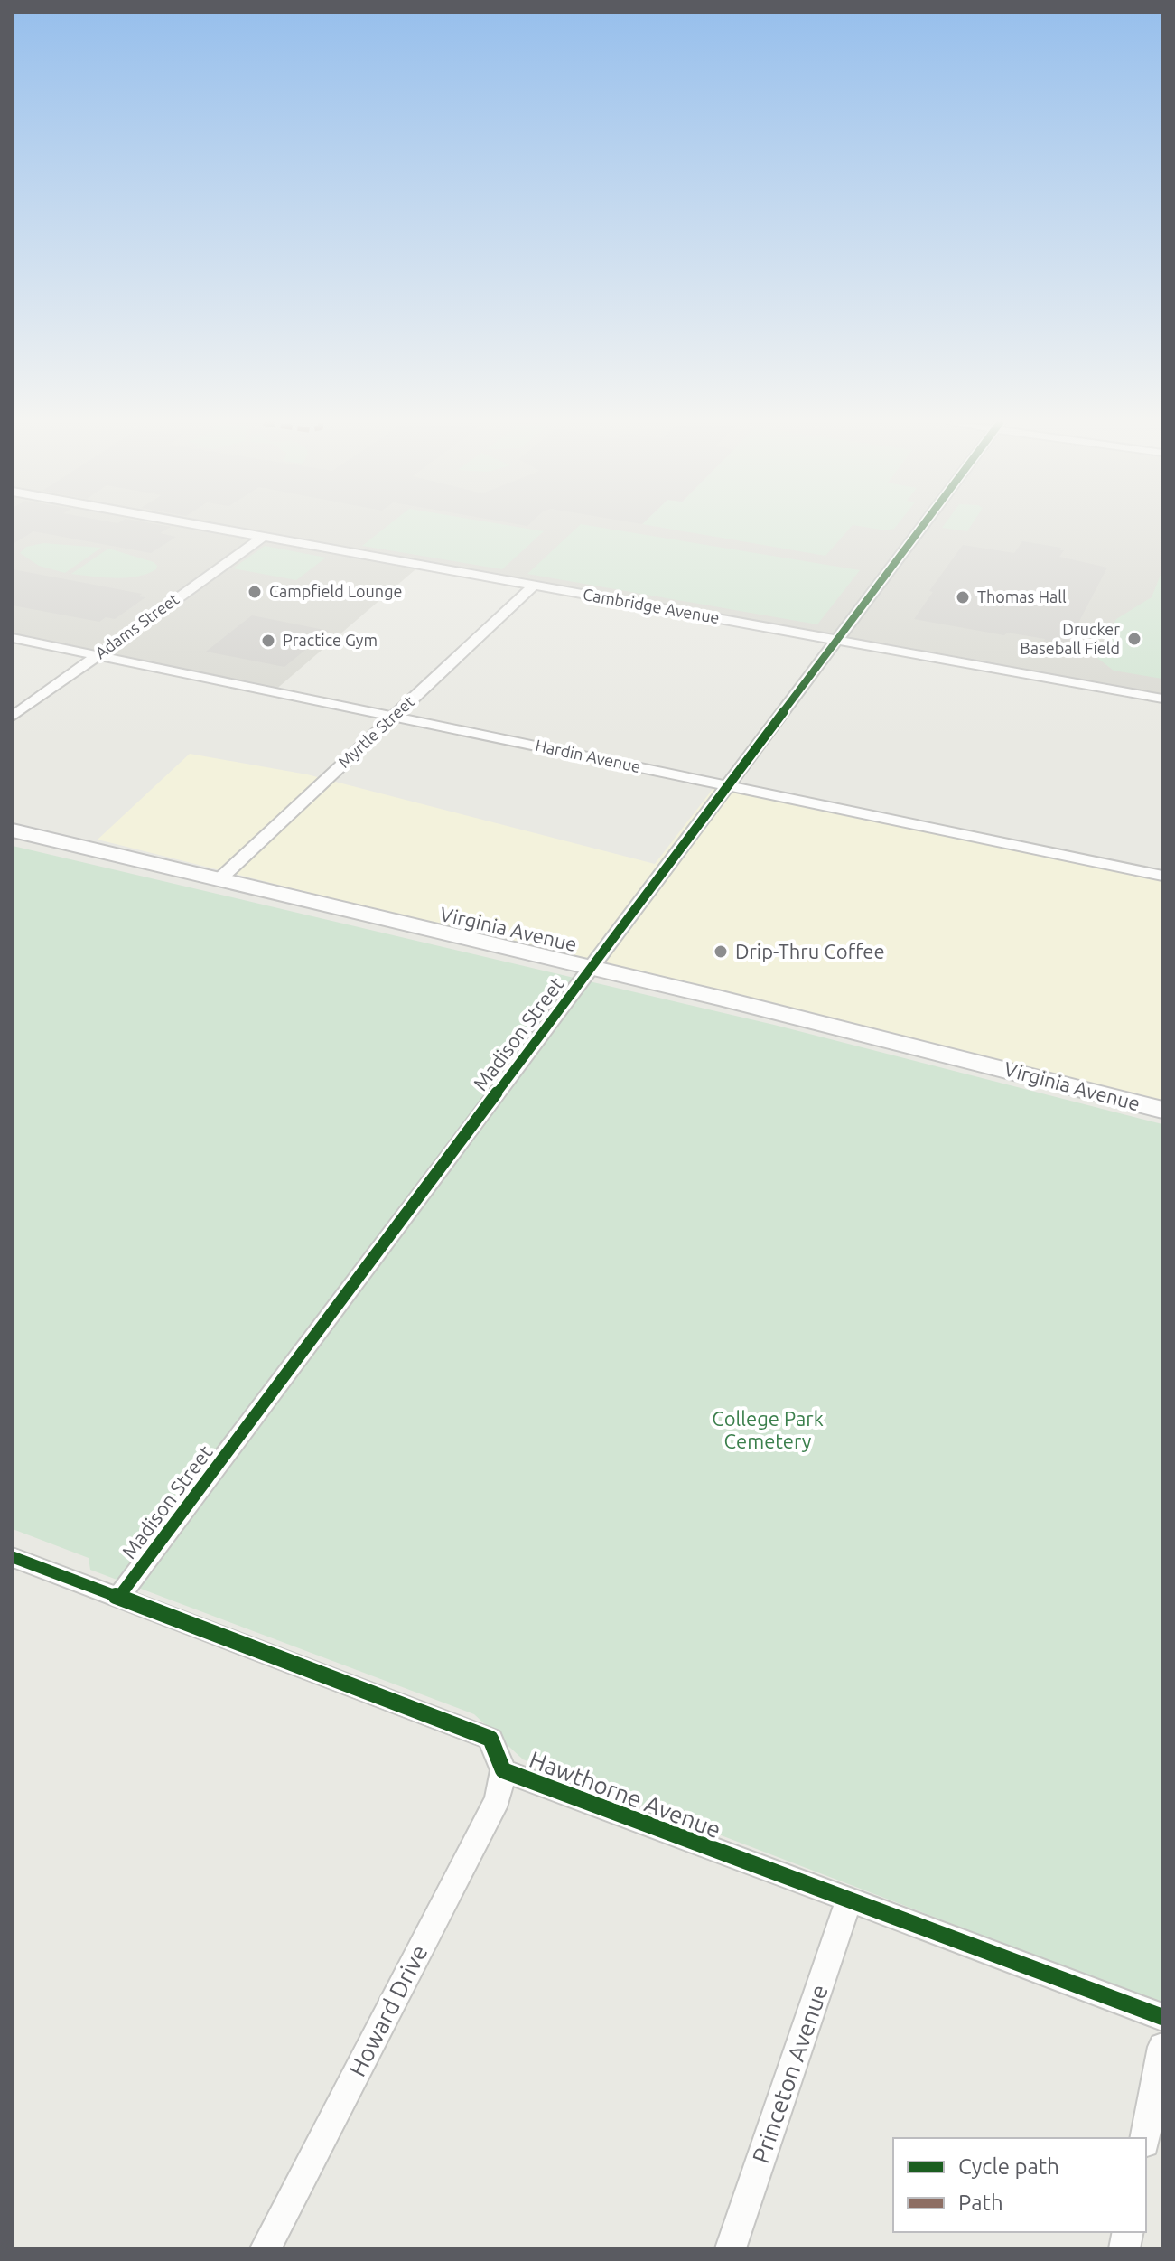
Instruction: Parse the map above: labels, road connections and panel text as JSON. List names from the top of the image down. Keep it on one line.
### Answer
{"streets":{"main road":["Virginia Avenue"],"street":["Cambridge Avenue","Adams Street","Myrtle Street","Hardin Avenue","Madison Street","Hawthorne Avenue","Howard Drive","Princeton Avenue"]},"crossings":[["Cambridge Avenue","Adams Street"],["Cambridge Avenue","Myrtle Street"],["Cambridge Avenue","Madison Street"],["Adams Street","Hardin Avenue"],["Myrtle Street","Hardin Avenue"],["Myrtle Street","Virginia Avenue"],["Hardin Avenue","Madison Street"],["Virginia Avenue","Madison Street"],["Madison Street","Hawthorne Avenue"],["Hawthorne Avenue","Howard Drive"],["Hawthorne Avenue","Princeton Avenue"]],"parks":["College Park Cemetery"],"places":["Campfield Lounge","Thomas Hall","Drucker Baseball Field","Practice Gym","Drip-Thru Coffee"],"legend":["Cycle path","Path"]}
